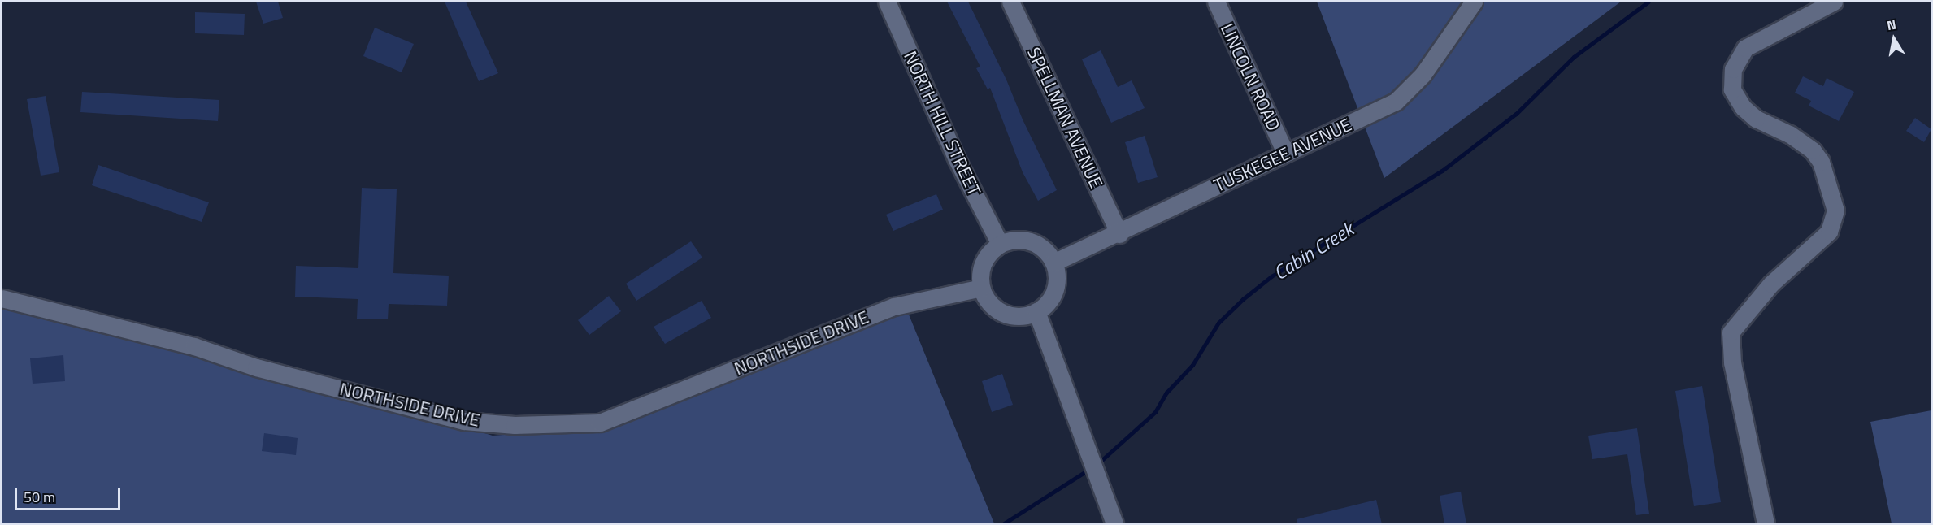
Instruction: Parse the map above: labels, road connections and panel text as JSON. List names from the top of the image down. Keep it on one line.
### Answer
{"streets":{"street":["LINCOLN ROAD","SPELLMAN AVENUE","NORTH HILL STREET","TUSKEGEE AVENUE","NORTHSIDE DRIVE"]},"crossings":[["LINCOLN ROAD","TUSKEGEE AVENUE"],["SPELLMAN AVENUE","TUSKEGEE AVENUE"],["NORTH HILL STREET","TUSKEGEE AVENUE"],["NORTH HILL STREET","NORTHSIDE DRIVE"],["TUSKEGEE AVENUE","NORTHSIDE DRIVE"]],"water":["Cabin Creek"],"scale_bar":"50 m","north":"top"}
